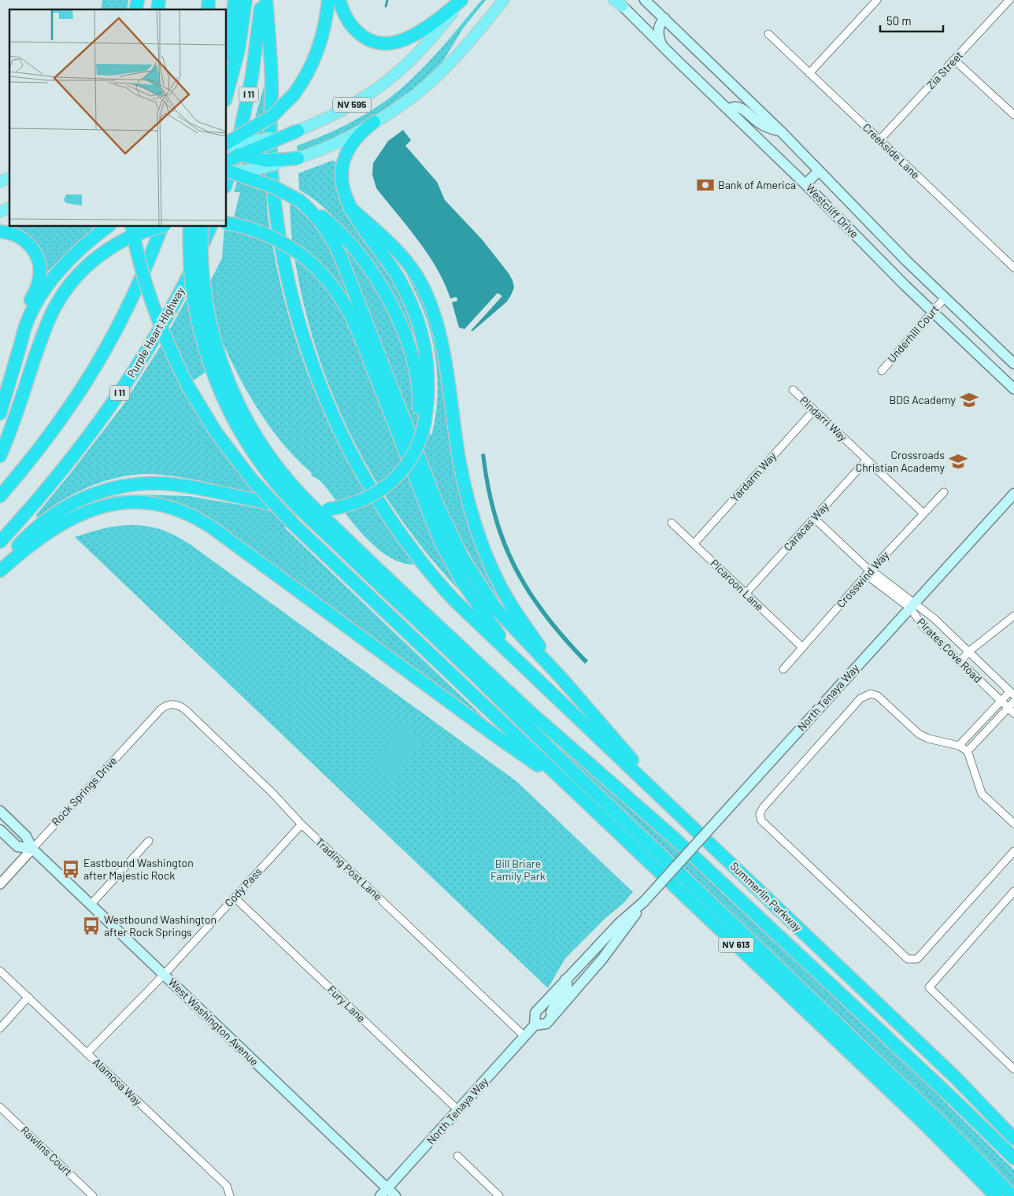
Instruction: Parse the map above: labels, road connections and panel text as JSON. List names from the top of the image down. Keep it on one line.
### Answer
{"streets":{"highway":["I 11","Purple Heart Highway","Summerlin Parkway","NV 613"],"main road":["NV 595","Westcliff Drive","North Tenaya Way","West Washington Avenue"],"street":["Zia Street","Creekside Lane","Underhill Court","Pindarri Way","Yardarm Way","Caracas Way","Crosswind Way","Picaroon Lane","Pirates Cove Road","Rock Springs Drive","Trading Post Lane","Cody Pass","Fury Lane","Alamosa Way","Rawlins Court"]},"crossings":[["Zia Street","Creekside Lane"],["Westcliff Drive","Underhill Court"],["Pindarri Way","Yardarm Way"],["Pindarri Way","Caracas Way"],["Pindarri Way","Crosswind Way"],["Yardarm Way","Picaroon Lane"],["Caracas Way","Picaroon Lane"],["Caracas Way","Pirates Cove Road"],["Crosswind Way","Picaroon Lane"],["Crosswind Way","Pirates Cove Road"],["Pirates Cove Road","North Tenaya Way"],["North Tenaya Way","Trading Post Lane"],["North Tenaya Way","Fury Lane"],["North Tenaya Way","West Washington Avenue"],["Rock Springs Drive","Trading Post Lane"],["Rock Springs Drive","West Washington Avenue"],["Trading Post Lane","Cody Pass"],["Cody Pass","Fury Lane"],["Cody Pass","West Washington Avenue"],["Cody Pass","Alamosa Way"]],"parks":["Bill Briare Family Park"],"places":{"bank":["Bank of America"],"school or university":["BDG Academy","Crossroads Christian Academy"],"bus stop":["Eastbound Washington after Majestic Rock","Westbound Washington after Rock Springs"]},"scale_bar":"50 m"}
